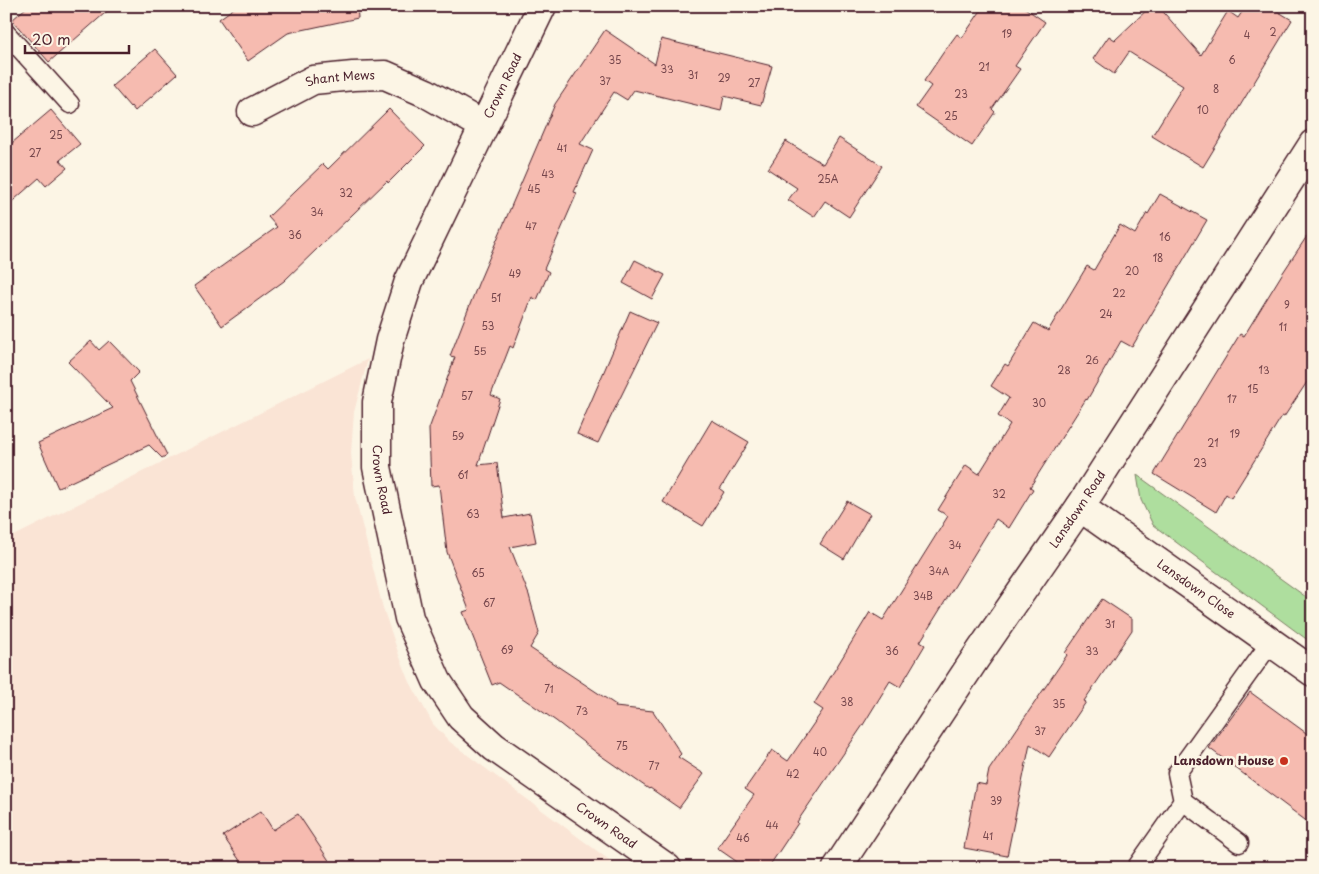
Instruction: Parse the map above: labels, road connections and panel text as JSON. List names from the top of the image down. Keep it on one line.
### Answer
{"streets":{"street":["Shant Mews","Crown Road","Lansdown Road","Lansdown Close"]},"crossings":[["Shant Mews","Crown Road"],["Lansdown Road","Lansdown Close"]],"places":["Lansdown House"],"house_numbers":["2","19","4","35","6","21","33","31","29","37","27","8","23","10","25","25","41","27","43","25A","45","32","34","47","36","16","18","20","49","22","51","9","24","53","11","55","26","28","13","15","57","17","30","19","59","21","23","61","32","63","34","34A","65","34B","67","31","69","36","33","71","38","35","73","37","75","40","77","42","39","44","41","46"],"scale_bar":"20 m"}
